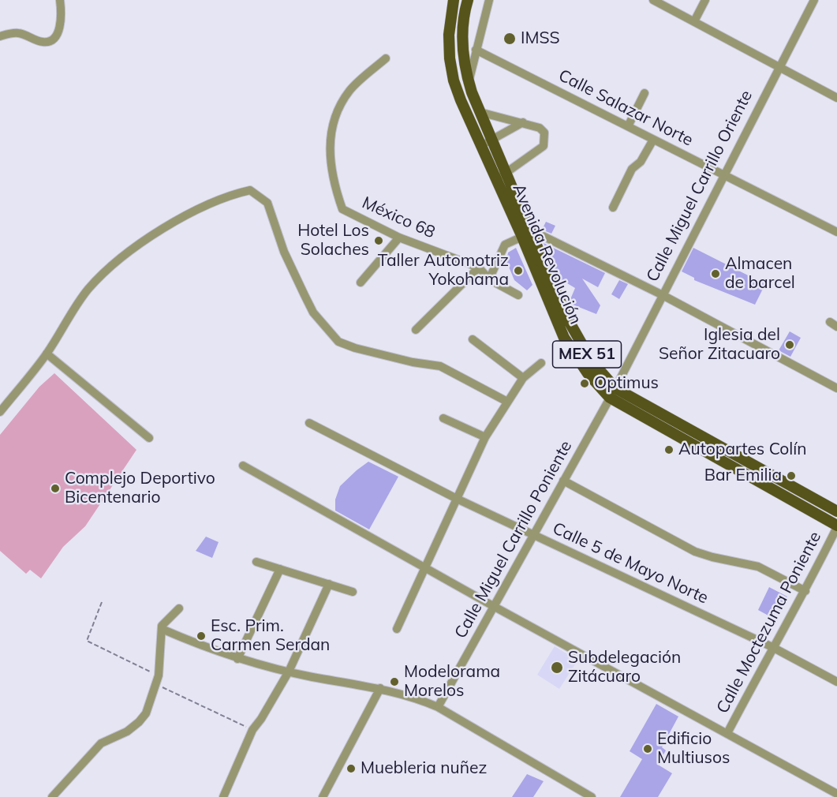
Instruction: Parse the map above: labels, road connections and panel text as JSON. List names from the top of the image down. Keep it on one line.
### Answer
{"streets":{"main road":["Avenida Revolución","MEX 51"],"street":["Calle Salazar Norte","Calle Miguel Carrillo Oriente","México 68","Calle Miguel Carrillo Poniente","Calle 5 de Mayo Norte","Calle Moctezuma Poniente"]},"crossings":[["Calle Salazar Norte","Calle Miguel Carrillo Oriente"],["Calle Miguel Carrillo Oriente","Avenida Revolución"],["Calle Miguel Carrillo Oriente","Calle Miguel Carrillo Poniente"],["Avenida Revolución","Calle Miguel Carrillo Poniente"],["Avenida Revolución","Calle Moctezuma Poniente"],["Calle Miguel Carrillo Poniente","Calle 5 de Mayo Norte"],["Calle 5 de Mayo Norte","Calle Moctezuma Poniente"]],"places":["IMSS","Hotel Los Solaches","Taller Automotriz Yokohama","Almacen de barcel","Iglesia del Señor Zitacuaro","Optimus","Autopartes Colín","Bar Emilia","Complejo Deportivo Bicentenario","Esc. Prim. Carmen Serdan","Subdelegación Zitácuaro","Modelorama Morelos","Edificio Multiusos","Muebleria nuñez"]}
